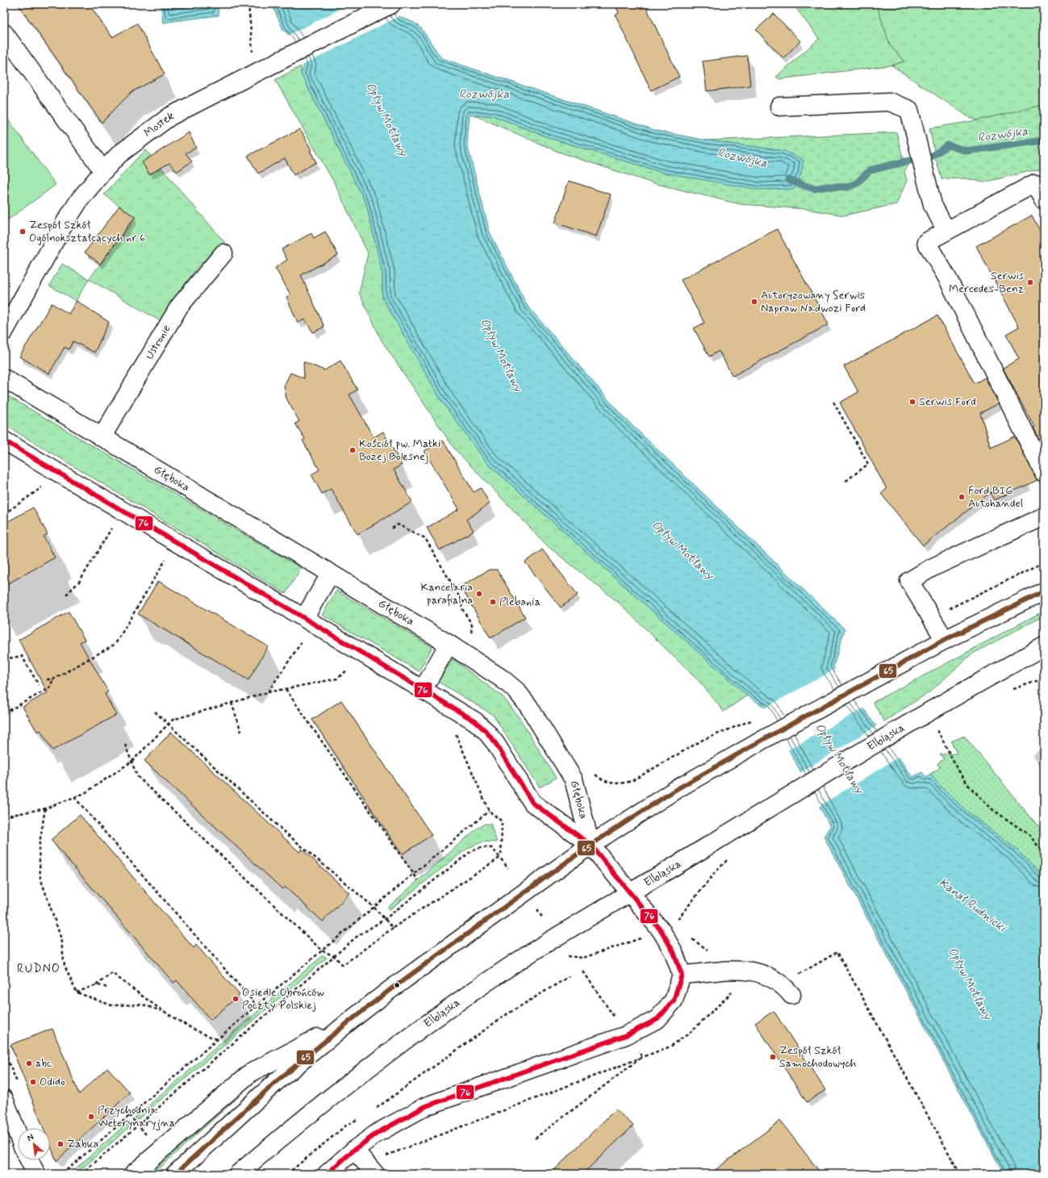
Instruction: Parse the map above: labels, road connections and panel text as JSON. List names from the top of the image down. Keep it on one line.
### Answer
{"streets":{"street":["Mostek","Ustronie","Głęboka","Elbląska"]},"crossings":[["Ustronie","Głęboka"]],"districts":["RUDNO"],"water":["Rozwójka","Opływ Motławy","Kanał Rudnicki"],"places":["Zespół Szkół Ogólnokształcących nr 6","Serwis Mercedes-Benz","Autoryzowany Serwis Napraw Nadwozi Ford","Serwis Ford","Kościół pw. Matki Bożej Bolesnej","Ford BIG Autohandel","Kancelaria parafialna","Plebania","Osiedle Obrońców Poczty Polskiej","Zespół Szkół Samochodowych","abc","Odido","Przychodnia Weterynaryjna","Żabka"],"lines":["transit line 76","transit line 65"],"north":"top left"}
